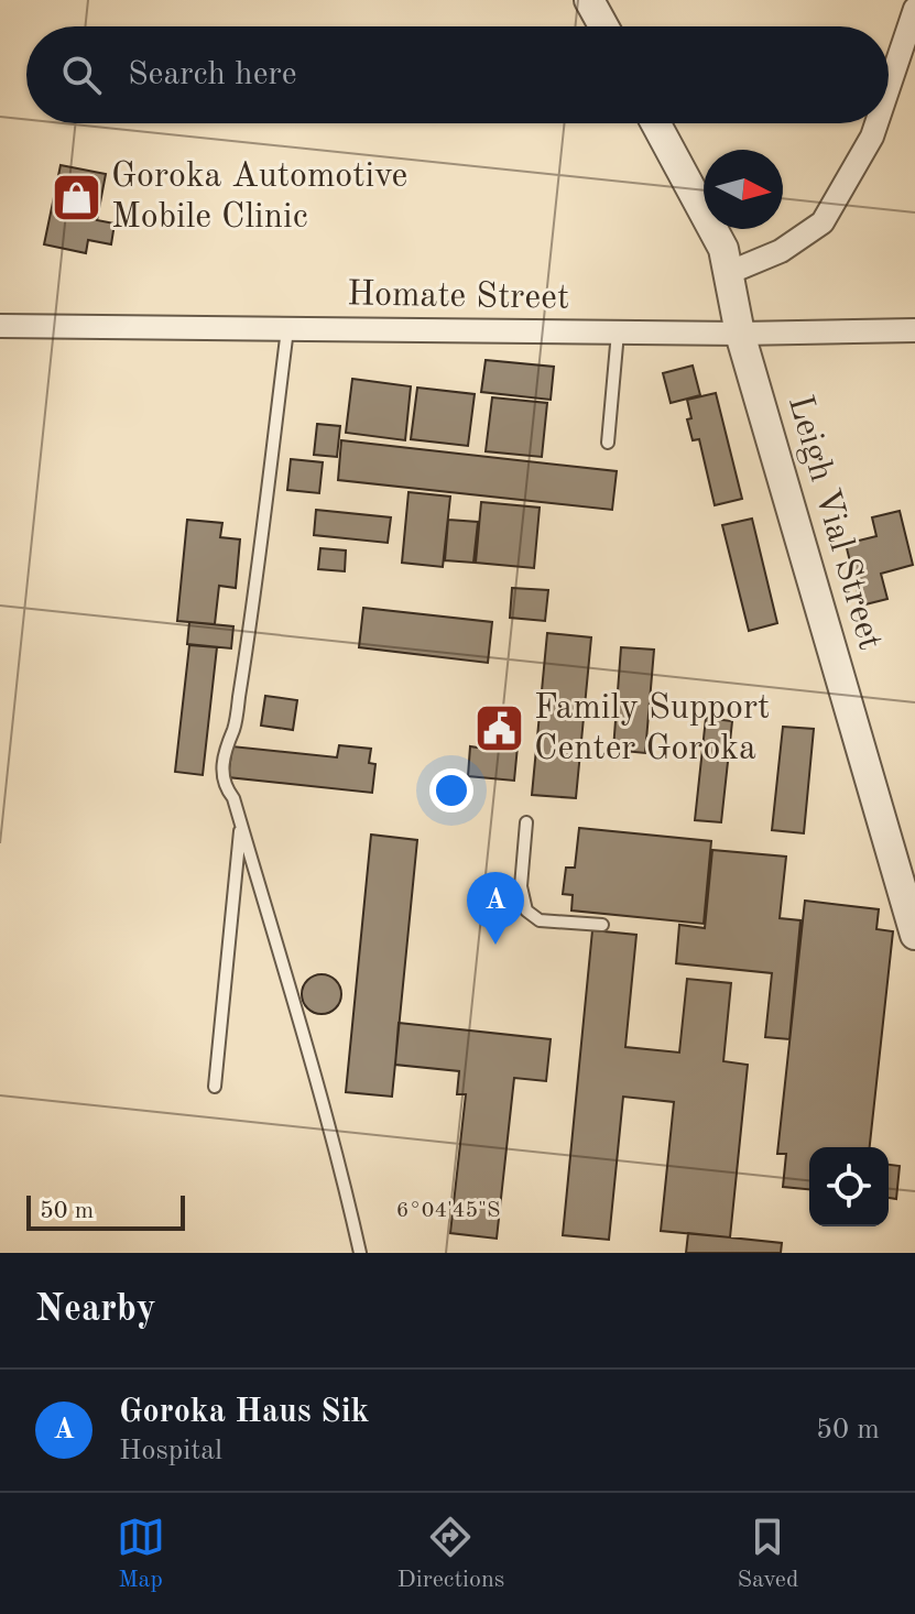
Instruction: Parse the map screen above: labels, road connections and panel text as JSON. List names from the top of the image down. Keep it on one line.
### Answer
{"streets":{"street":["Homate Street","Leigh Vial Street"]},"crossings":[["Homate Street","Leigh Vial Street"]],"places":{"shop":["Goroka Automotive Mobile Clinic"],"public building":["Family Support Center Goroka"]},"scale_bar":"50 m","north":"right","page":{"search":"Search here","pins":"A","scale":"50 m","heading":"Nearby","list":[{"mark":"A","name":"Goroka Haus Sik","note":"Hospital","value":"50 m"}],"nav":["Map","Directions","Saved"]},"coordinates":["6°04'45\"S"]}
